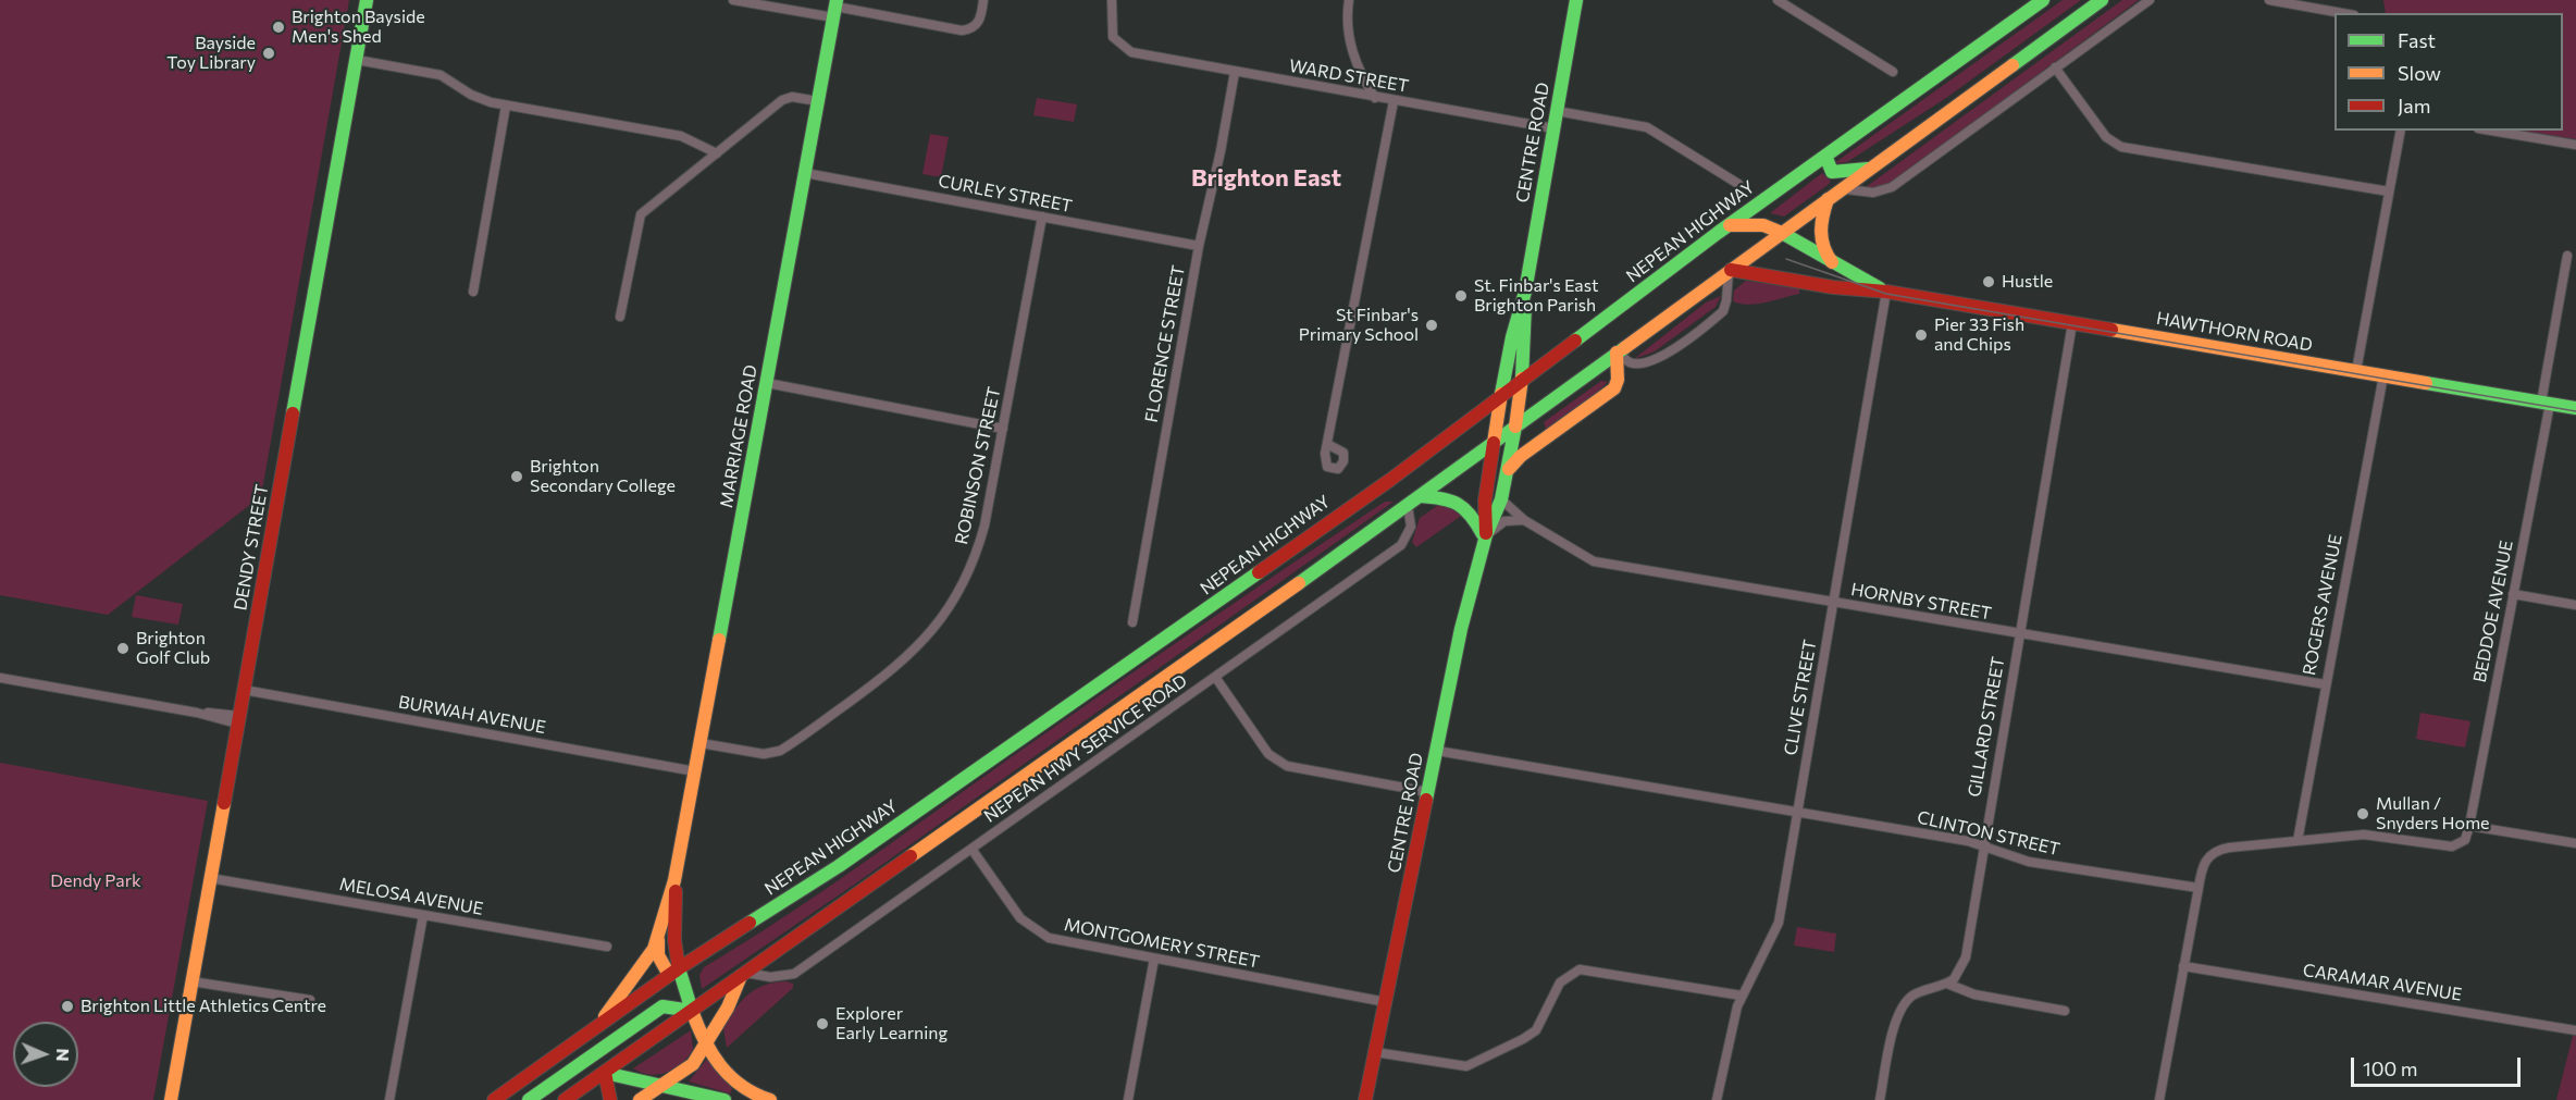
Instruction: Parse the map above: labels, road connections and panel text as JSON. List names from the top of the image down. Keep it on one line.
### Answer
{"streets":{"main road":["CENTRE ROAD","NEPEAN HIGHWAY","HAWTHORN ROAD","MARRIAGE ROAD","DENDY STREET"],"street":["WARD STREET","CURLEY STREET","FLORENCE STREET","ROBINSON STREET","HORNBY STREET","ROGERS AVENUE","BEDDOE AVENUE","CLIVE STREET","BURWAH AVENUE","GILLARD STREET","NEPEAN HWY SERVICE ROAD","CLINTON STREET","MELOSA AVENUE","MONTGOMERY STREET","CARAMAR AVENUE"]},"crossings":[["WARD STREET","CENTRE ROAD"],["WARD STREET","FLORENCE STREET"],["CENTRE ROAD","NEPEAN HIGHWAY"],["CENTRE ROAD","HORNBY STREET"],["CENTRE ROAD","CLINTON STREET"],["CENTRE ROAD","MONTGOMERY STREET"],["CURLEY STREET","FLORENCE STREET"],["CURLEY STREET","MARRIAGE ROAD"],["CURLEY STREET","ROBINSON STREET"],["NEPEAN HIGHWAY","HAWTHORN ROAD"],["NEPEAN HIGHWAY","MARRIAGE ROAD"],["NEPEAN HIGHWAY","NEPEAN HWY SERVICE ROAD"],["HAWTHORN ROAD","ROGERS AVENUE"],["HAWTHORN ROAD","BEDDOE AVENUE"],["HAWTHORN ROAD","CLIVE STREET"],["HAWTHORN ROAD","GILLARD STREET"],["MARRIAGE ROAD","ROBINSON STREET"],["MARRIAGE ROAD","BURWAH AVENUE"],["DENDY STREET","BURWAH AVENUE"],["DENDY STREET","MELOSA AVENUE"],["HORNBY STREET","ROGERS AVENUE"],["HORNBY STREET","CLIVE STREET"],["HORNBY STREET","GILLARD STREET"],["CLIVE STREET","CLINTON STREET"],["GILLARD STREET","CLINTON STREET"],["NEPEAN HWY SERVICE ROAD","MONTGOMERY STREET"]],"districts":["Brighton East"],"parks":["Dendy Park"],"places":["Brighton Bayside Men's Shed","Bayside Toy Library","Hustle","St. Finbar's East Brighton Parish","St Finbar's Primary School","Pier 33 Fish and Chips","Brighton Secondary College","Brighton Golf Club","Mullan / Snyders Home","Brighton Little Athletics Centre","Explorer Early Learning"],"legend":["Fast","Slow","Jam"],"scale_bar":"100 m","north":"right"}
